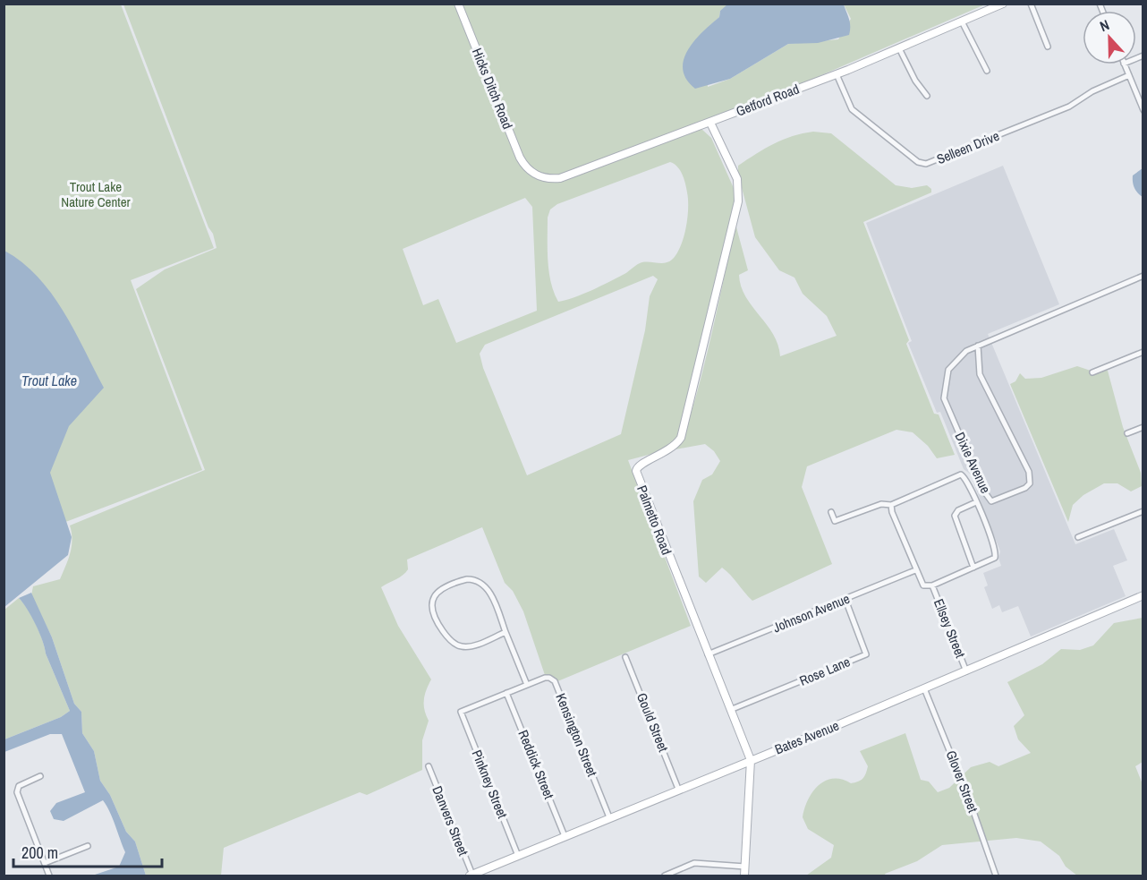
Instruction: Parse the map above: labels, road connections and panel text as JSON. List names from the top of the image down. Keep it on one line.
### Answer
{"streets":{"street":["Hicks Ditch Road","Getford Road","Selleen Drive","Dixie Avenue","Palmetto Road","Johnson Avenue","Ellsey Street","Rose Lane","Gould Street","Kensington Street","Bates Avenue","Reddick Street","Glover Street","Pinkney Street","Danvers Street"]},"crossings":[["Hicks Ditch Road","Getford Road"],["Getford Road","Selleen Drive"],["Getford Road","Palmetto Road"],["Palmetto Road","Johnson Avenue"],["Palmetto Road","Rose Lane"],["Palmetto Road","Bates Avenue"],["Johnson Avenue","Rose Lane"],["Ellsey Street","Bates Avenue"],["Gould Street","Bates Avenue"],["Kensington Street","Bates Avenue"],["Kensington Street","Reddick Street"],["Kensington Street","Pinkney Street"],["Bates Avenue","Reddick Street"],["Bates Avenue","Glover Street"],["Bates Avenue","Pinkney Street"],["Bates Avenue","Danvers Street"]],"water":["Trout Lake"],"parks":["Trout Lake Nature Center"],"scale_bar":"200 m","north":"top"}
